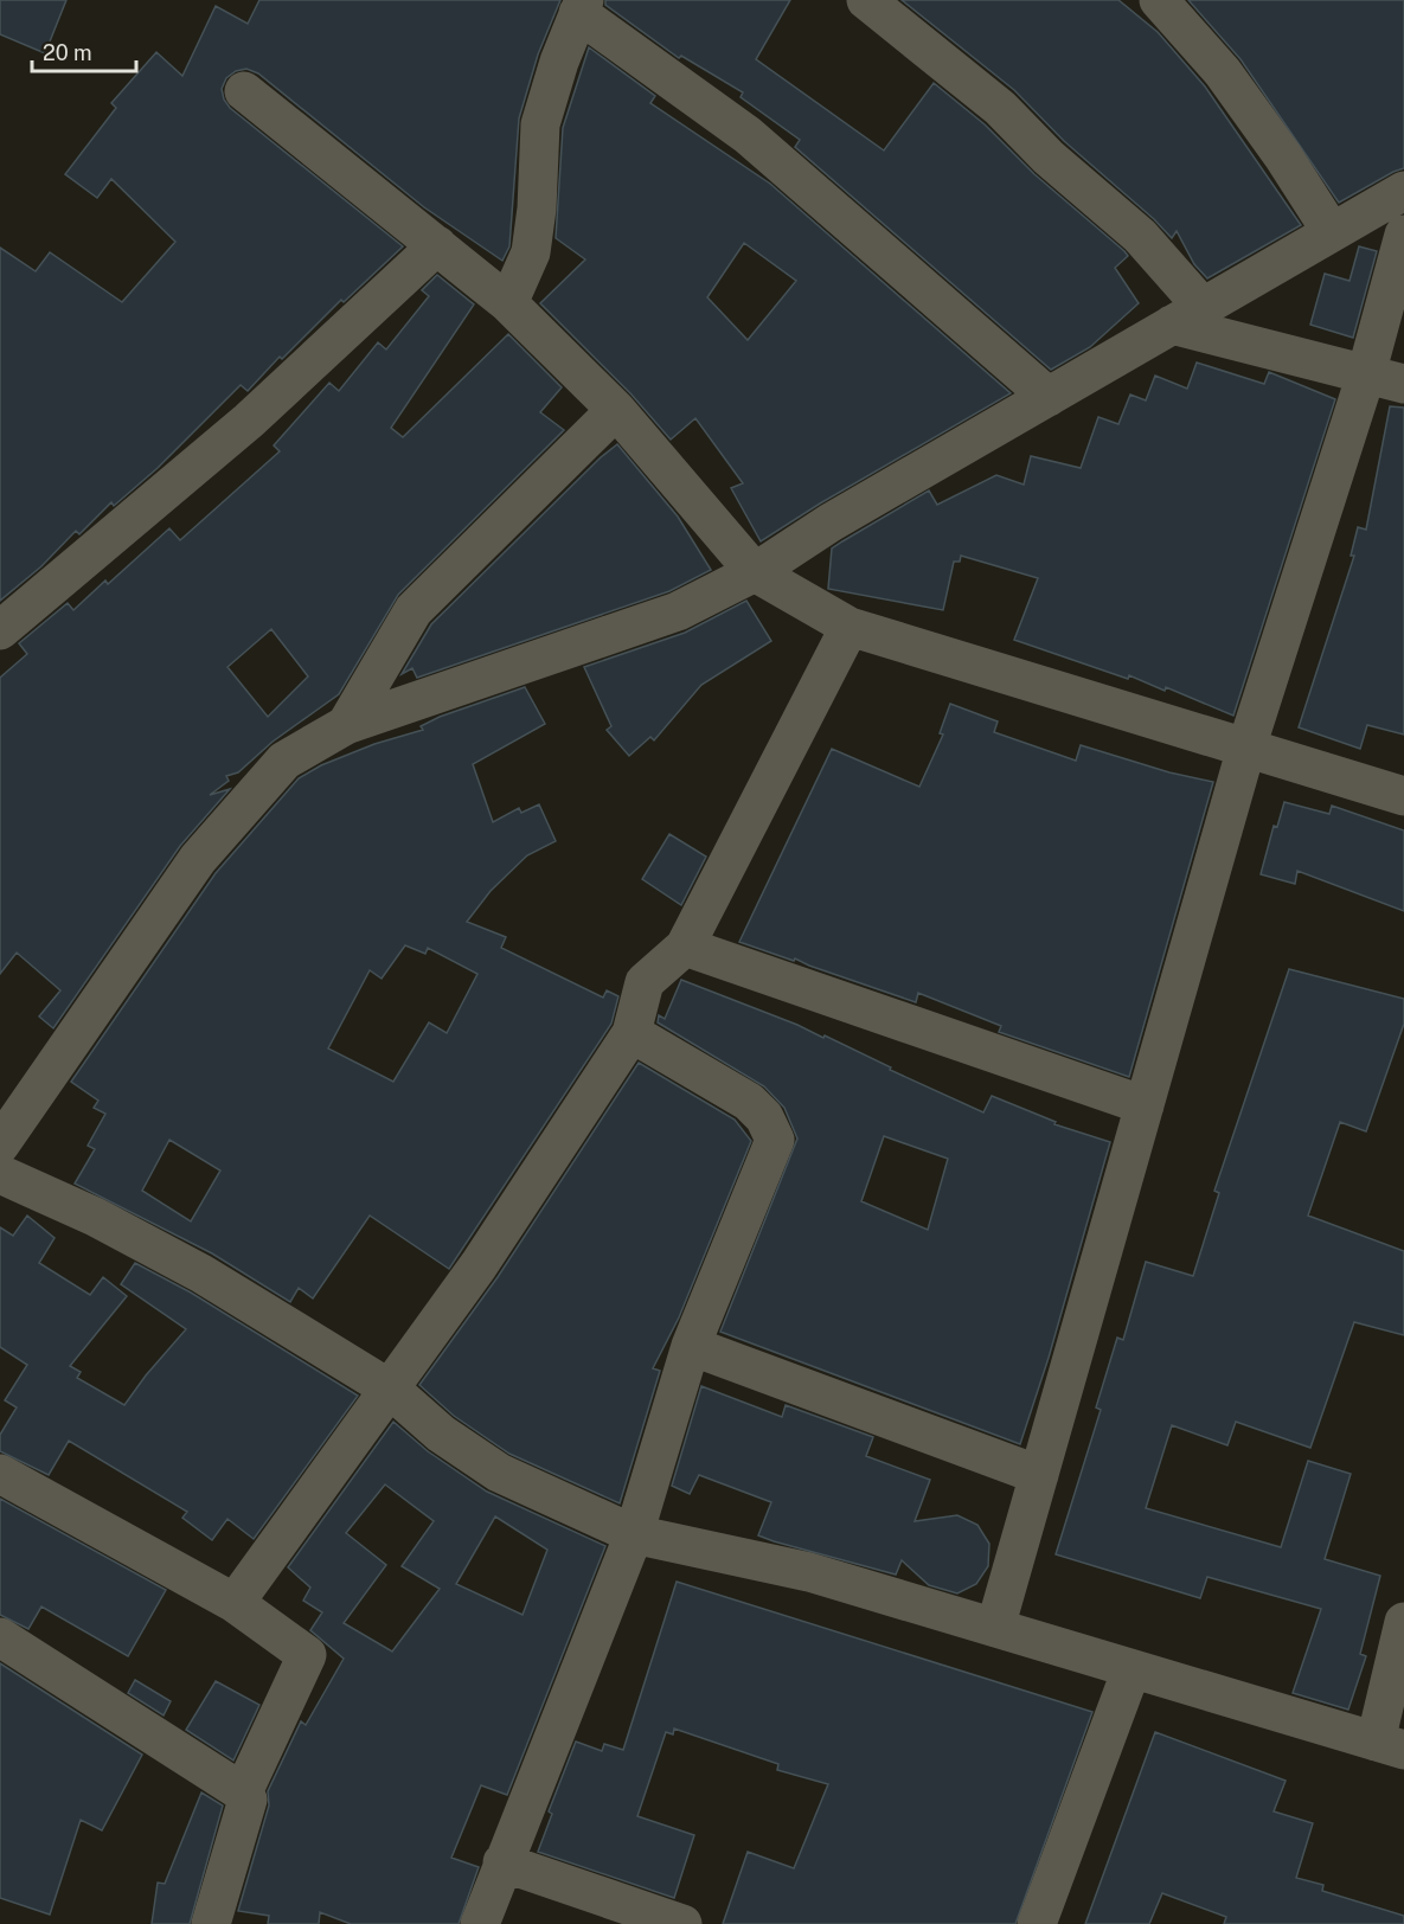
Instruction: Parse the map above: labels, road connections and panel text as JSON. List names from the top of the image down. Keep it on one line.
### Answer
{"scale_bar":"20 m"}
